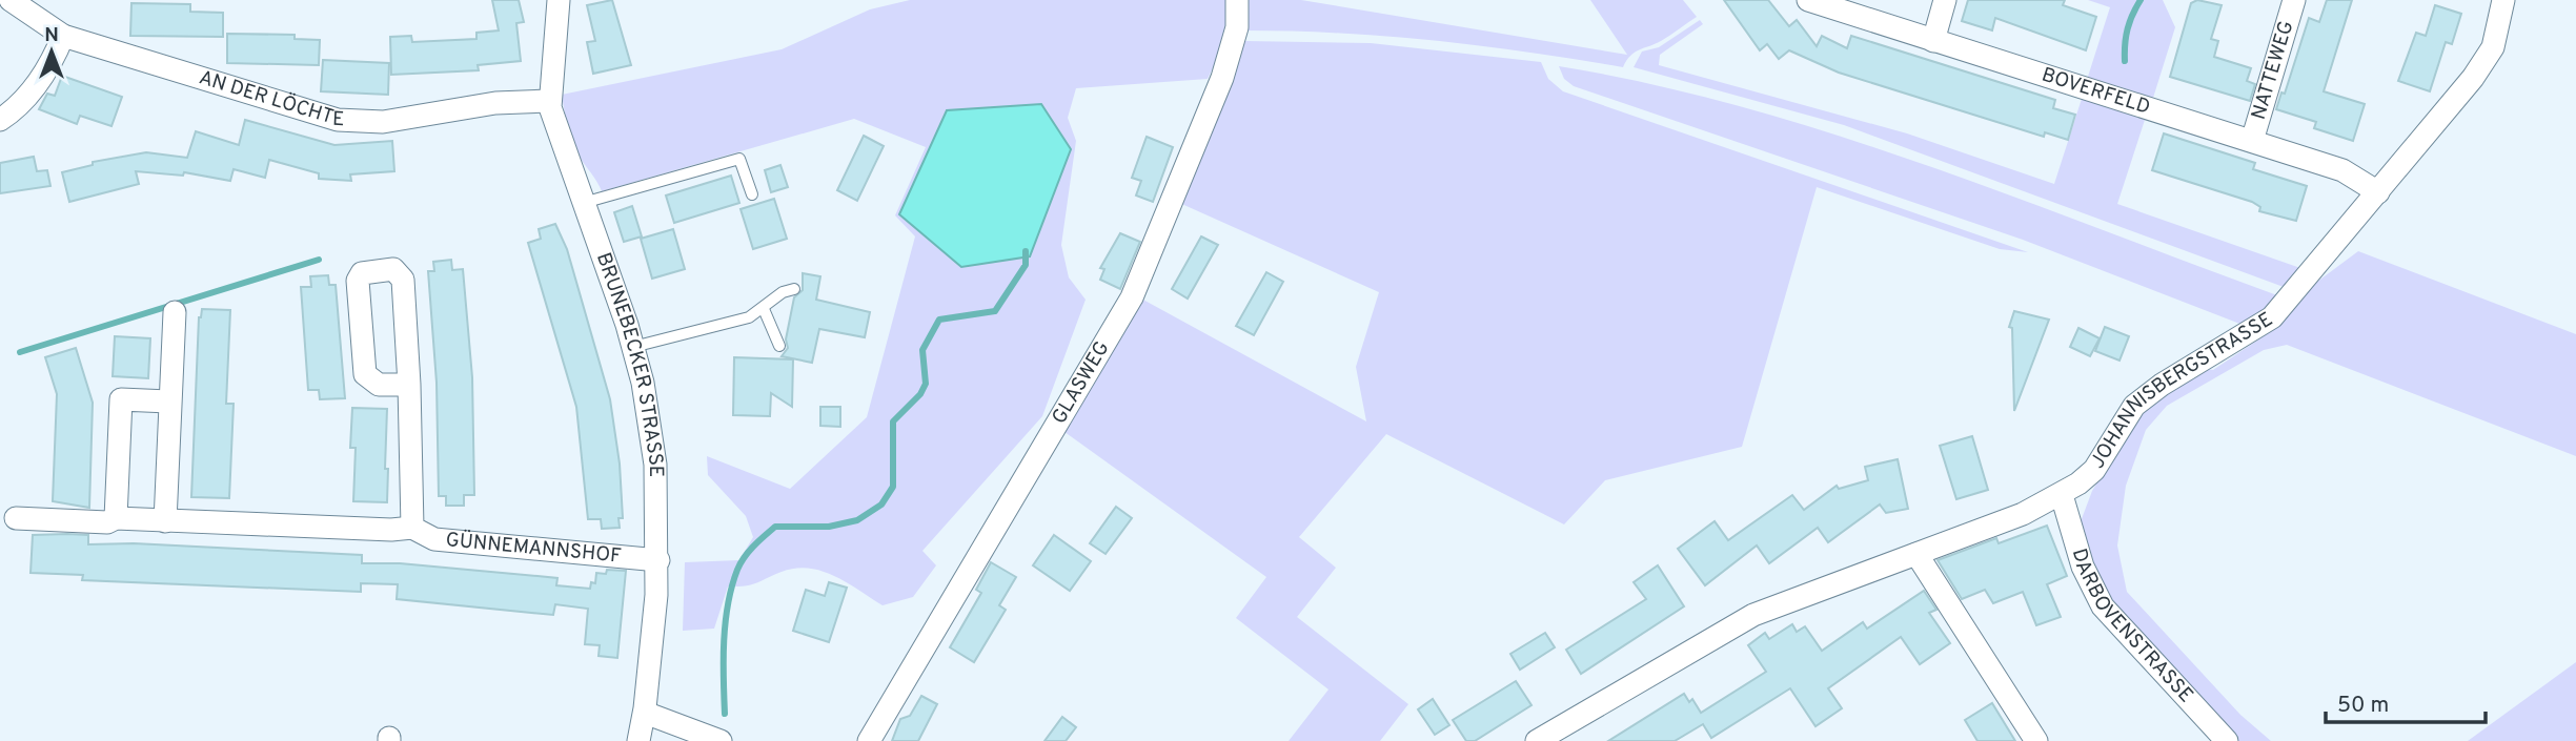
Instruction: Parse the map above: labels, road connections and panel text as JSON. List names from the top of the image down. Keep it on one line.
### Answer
{"streets":{"street":["NATTEWEG","BOVERFELD","AN DER LÖCHTE","BRUNEBECKER STRASSE","GLASWEG","JOHANNISBERGSTRASSE","GÜNNEMANNSHOF","DARBOVENSTRASSE"]},"crossings":[["NATTEWEG","BOVERFELD"],["BOVERFELD","JOHANNISBERGSTRASSE"],["AN DER LÖCHTE","BRUNEBECKER STRASSE"],["BRUNEBECKER STRASSE","GÜNNEMANNSHOF"],["JOHANNISBERGSTRASSE","DARBOVENSTRASSE"]],"scale_bar":"50 m","north":"top"}
